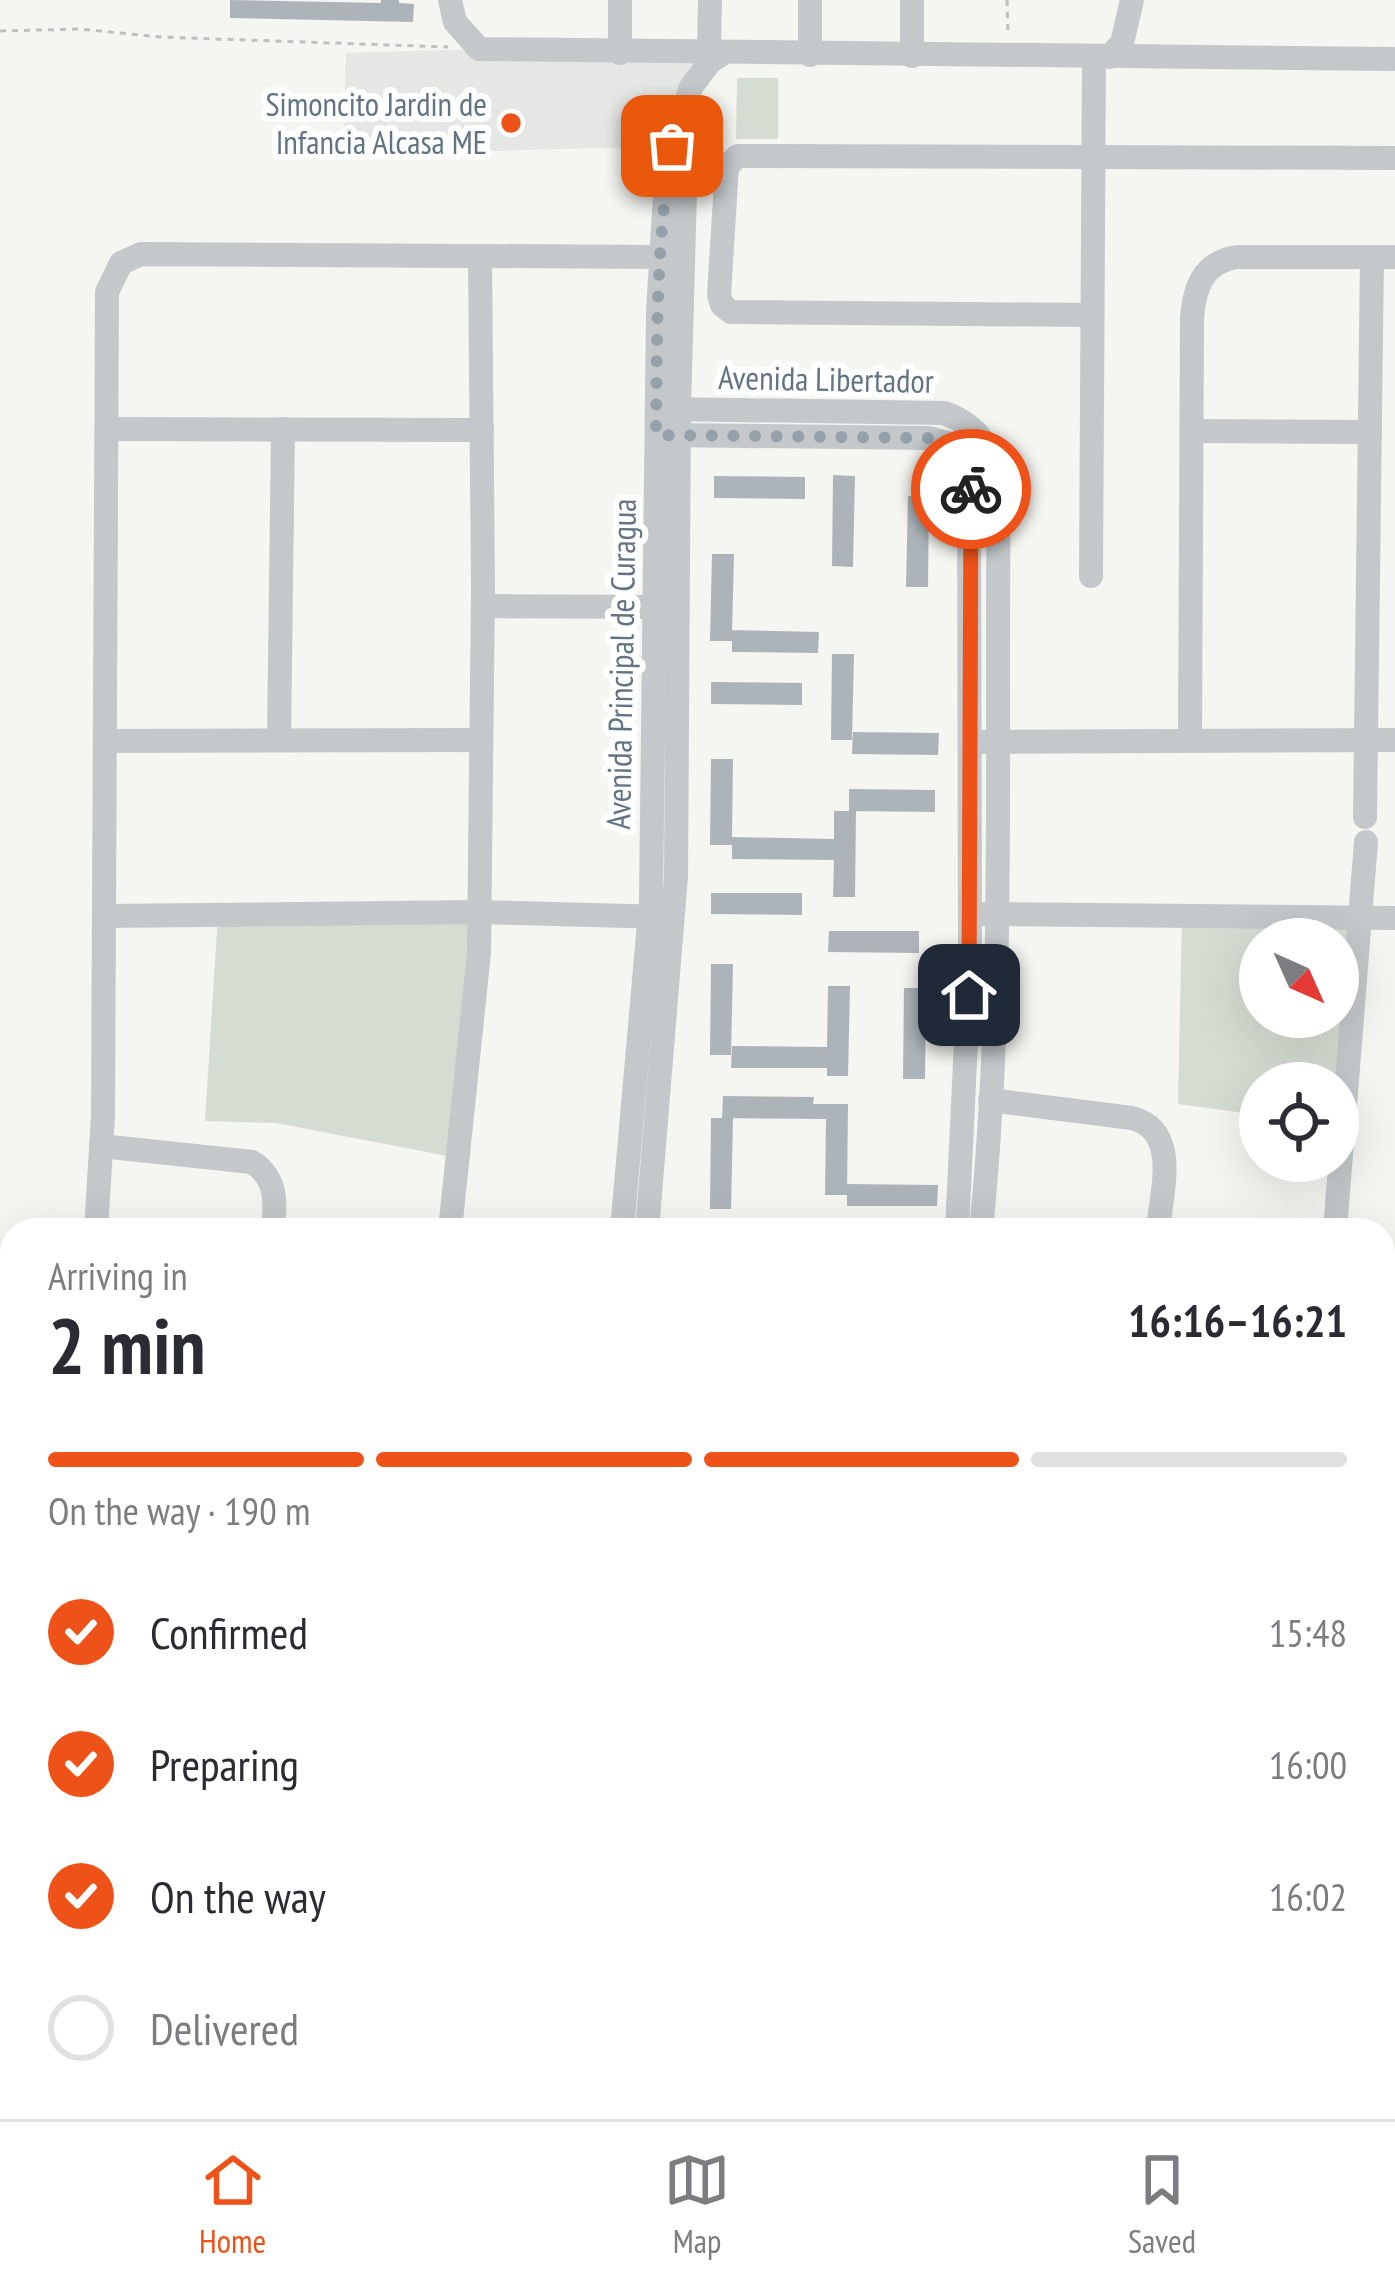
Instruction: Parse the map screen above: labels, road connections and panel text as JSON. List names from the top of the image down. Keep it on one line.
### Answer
{"streets":{"street":["Avenida Libertador","Avenida Principal de Curagua"]},"crossings":[["Avenida Libertador","Avenida Principal de Curagua"]],"places":["Simoncito Jardin de Infancia Alcasa ME"],"north":"bottom right","page":{"heading":["2 min","Arriving in","16:16–16:21"],"bar":"On the way · 190 m","list":[["Confirmed","15:48"],["Preparing","16:00"],["On the way","16:02"],"Delivered"],"tabs":["Home","Map","Saved"]}}
